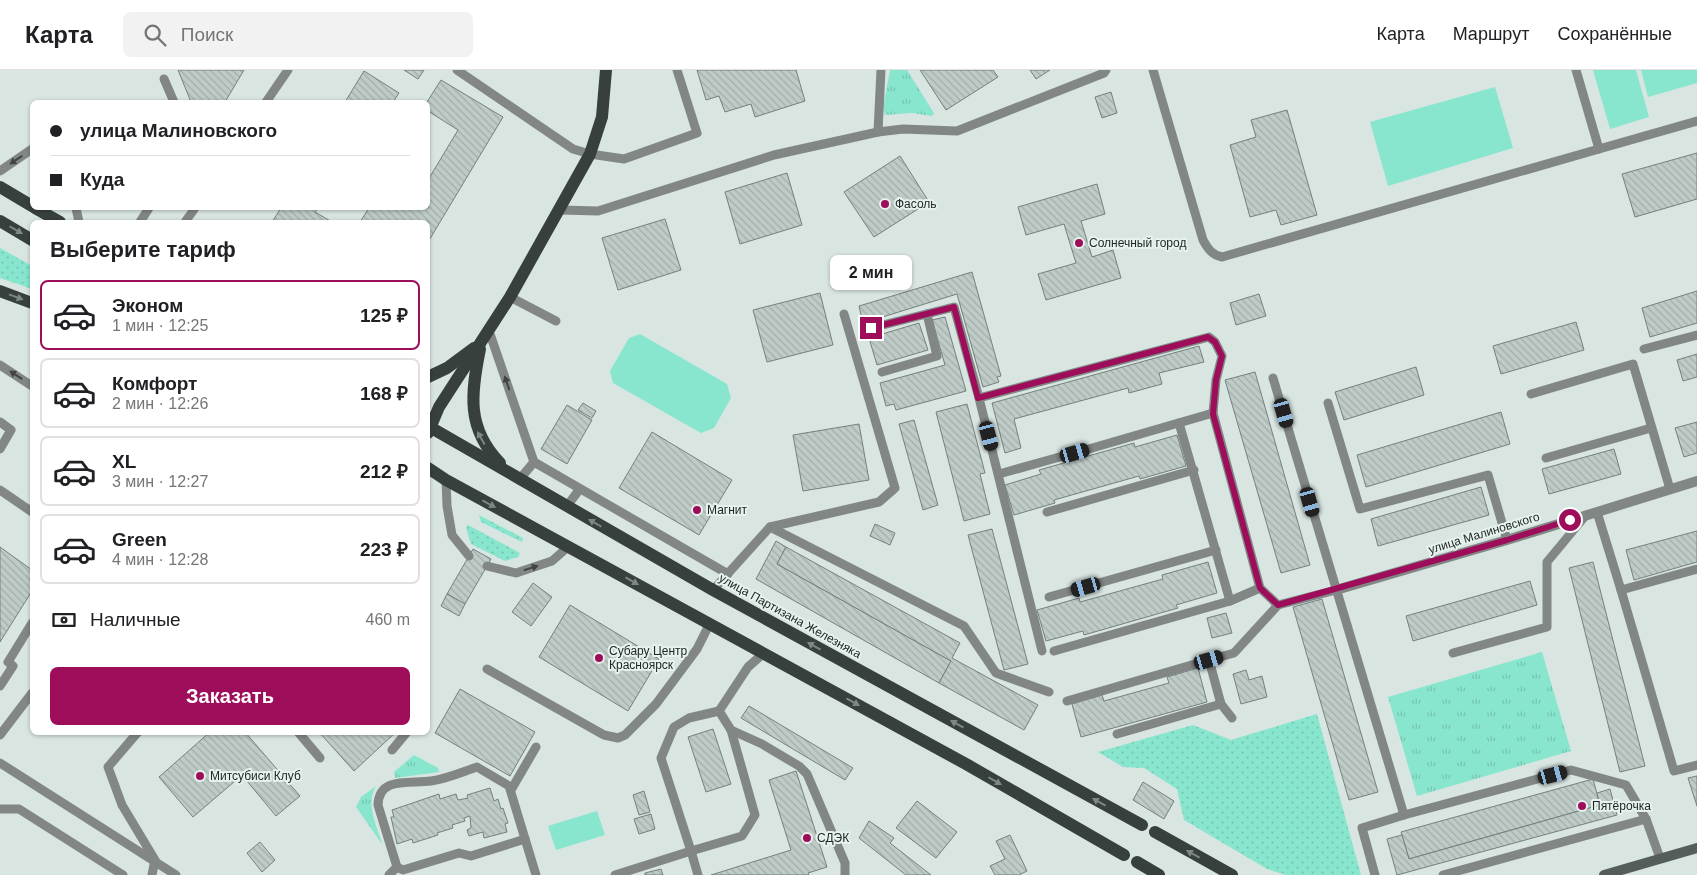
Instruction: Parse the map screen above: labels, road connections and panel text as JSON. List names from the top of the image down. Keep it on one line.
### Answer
{"streets":{"main road":["улица Партизана Железняка"],"street":["улица Малиновского"]},"places":["Фасоль","Солнечный город","Магнит","Субару Центр Красноярск","Митсубиси Клуб","Пятёрочка","СДЭК"],"page":{"header":"Карта","search":"Поиск","nav":["Карта","Маршрут","Сохранённые"],"banner":["улица Малиновского","Куда"],"heading":"Выберите тариф","bubble":"2 мин","list":[{"name":"Эконом","note":"1 мин · 12:25","value":"125 ₽"},{"name":"Комфорт","note":"2 мин · 12:26","value":"168 ₽"},{"name":"XL","note":"3 мин · 12:27","value":"212 ₽"},{"name":"Green","note":"4 мин · 12:28","value":"223 ₽"}],"pay":["Наличные","460 m"],"buttons":"Заказать"}}
